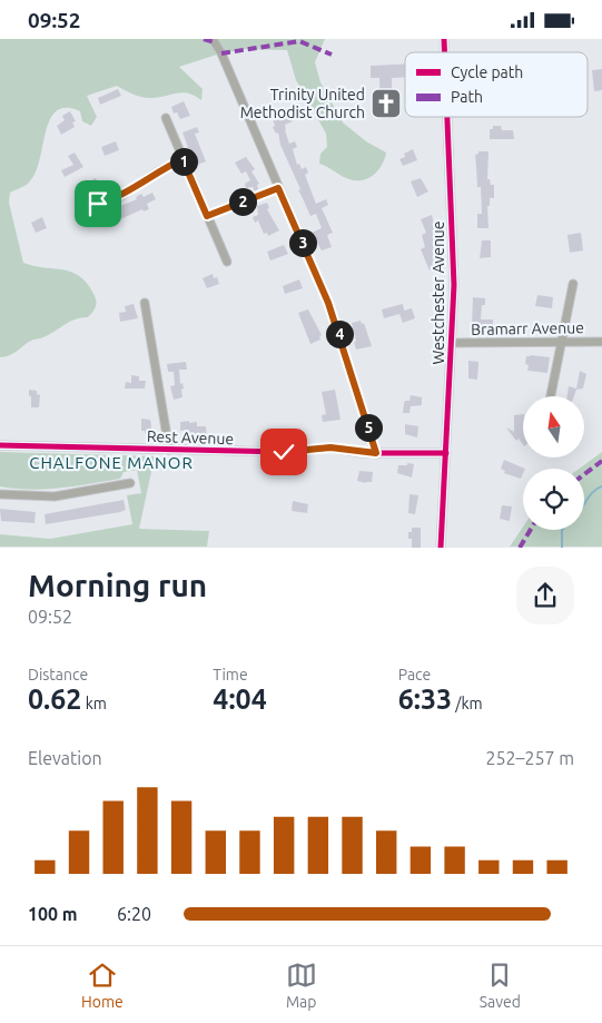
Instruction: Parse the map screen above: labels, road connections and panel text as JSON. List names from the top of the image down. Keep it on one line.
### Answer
{"streets":{"street":["Westchester Avenue","Bramarr Avenue","Rest Avenue"]},"crossings":[["Westchester Avenue","Bramarr Avenue"],["Westchester Avenue","Rest Avenue"]],"districts":["CHALFONE MANOR"],"places":{"church":["Trinity United Methodist Church"]},"legend":["Cycle path","Path"],"north":"top","page":{"status":"09:52","pins":["1","2","3","4","5"],"heading":["Morning run","09:52"],"stats":[["Distance","0.62 km"],["Time","4:04"],["Pace","6:33 /km"]],"chart":["Elevation","252–257 m"],"list":[{"name":"100 m","note":"6:20"}],"tabs":["Home","Map","Saved"]}}
